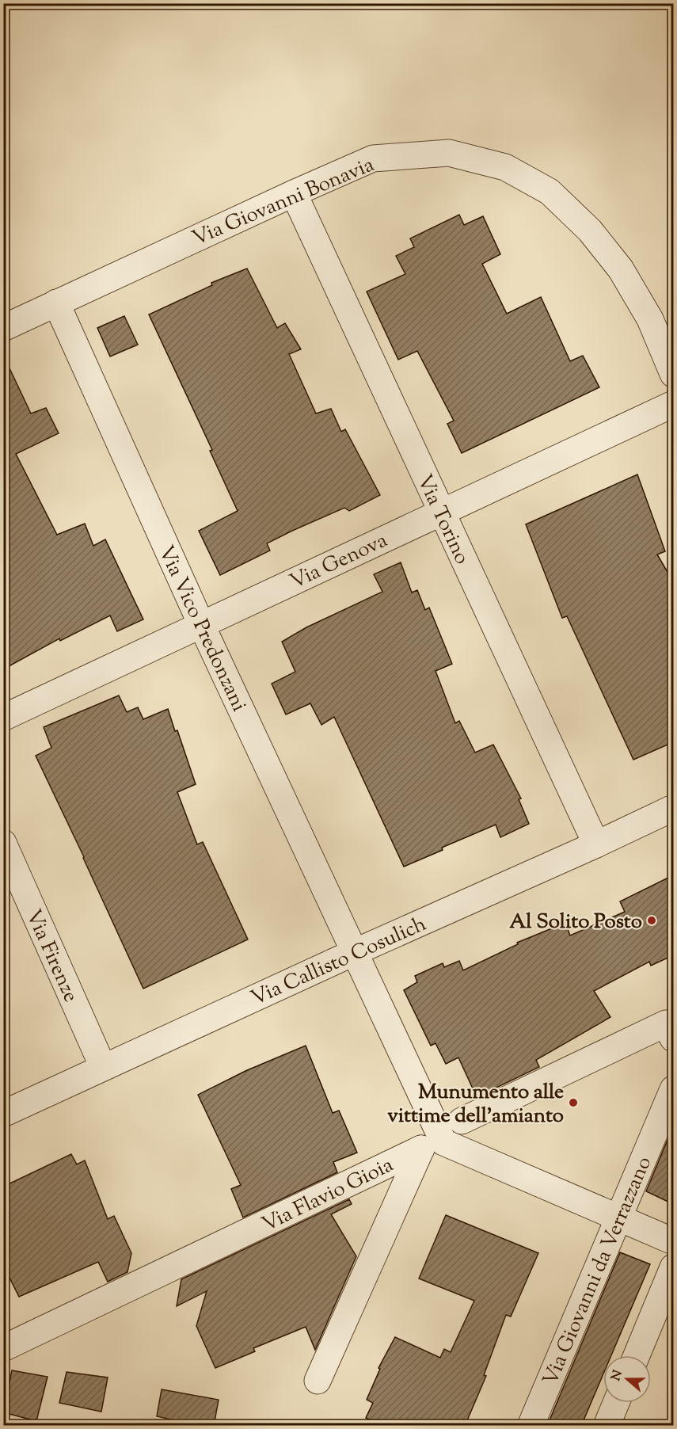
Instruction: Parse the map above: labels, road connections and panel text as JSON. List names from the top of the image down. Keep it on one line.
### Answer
{"streets":{"street":["Via Giovanni Bonavia","Via Torino","Via Genova","Via Vico Predonzani","Via Firenze","Via Callisto Cosulich","Via Flavio Gioia","Via Giovanni da Verrazzano"]},"crossings":[["Via Giovanni Bonavia","Via Torino"],["Via Giovanni Bonavia","Via Vico Predonzani"],["Via Torino","Via Genova"],["Via Torino","Via Callisto Cosulich"],["Via Genova","Via Vico Predonzani"],["Via Vico Predonzani","Via Callisto Cosulich"],["Via Vico Predonzani","Via Flavio Gioia"],["Via Firenze","Via Callisto Cosulich"]],"places":["Al Solito Posto","Munumento alle vittime dell’amianto"],"north":"left"}
